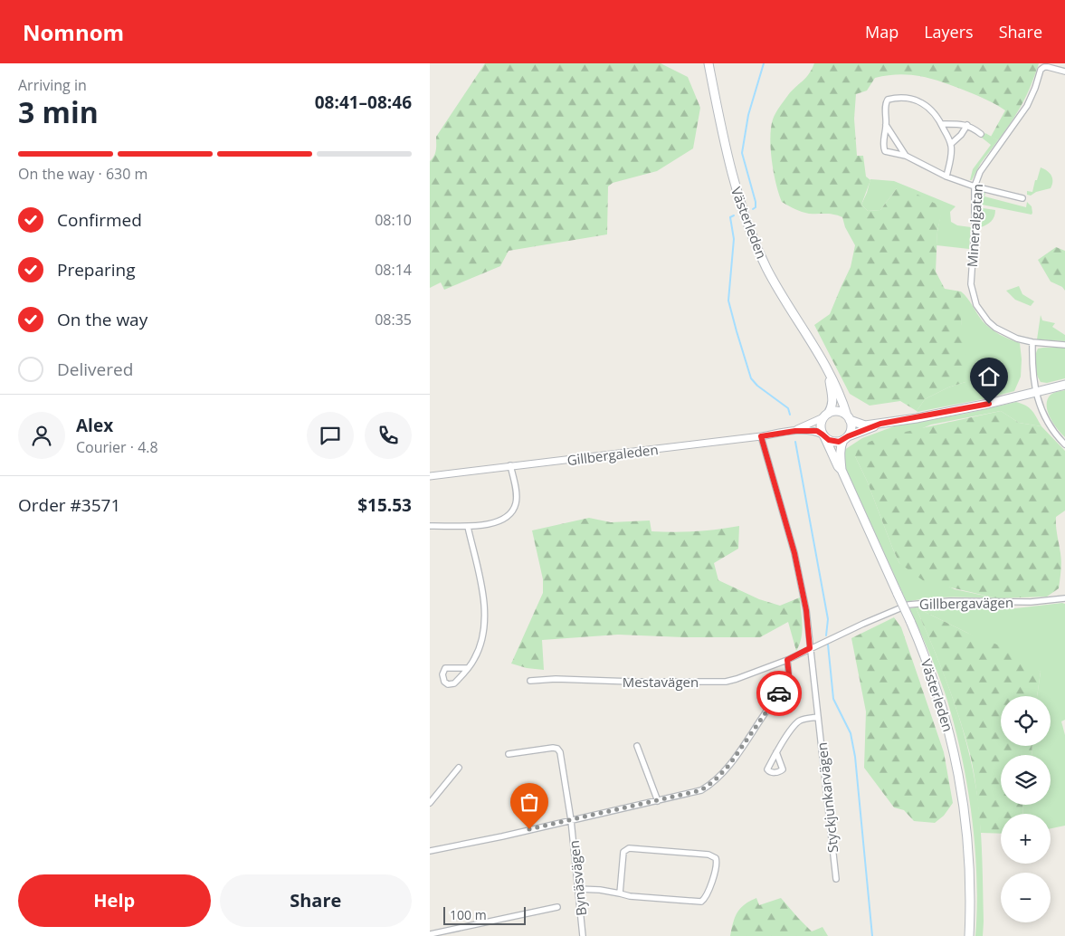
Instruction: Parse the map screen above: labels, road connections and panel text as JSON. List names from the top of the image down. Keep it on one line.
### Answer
{"streets":{"main road":["Västerleden"],"street":["Mineralgatan","Gillbergaleden","Gillbergavägen","Mestavägen","Styckjunkarvägen","Bynäsvägen"]},"crossings":[["Västerleden","Gillbergaleden"],["Gillbergaleden","Styckjunkarvägen"],["Gillbergavägen","Mestavägen"],["Gillbergavägen","Styckjunkarvägen"]],"scale_bar":"100 m","page":{"header":"Nomnom","nav":["Map","Layers","Share"],"heading":["3 min","Arriving in","08:41–08:46"],"panel":["Alex","Courier · 4.8","Order #3571","$15.53"],"bar":"On the way · 630 m","list":[["Confirmed","08:10"],["Preparing","08:14"],["On the way","08:35"],"Delivered"],"map_buttons":["+","−"],"buttons":["Help","Share"],"scale":"100 m"}}
